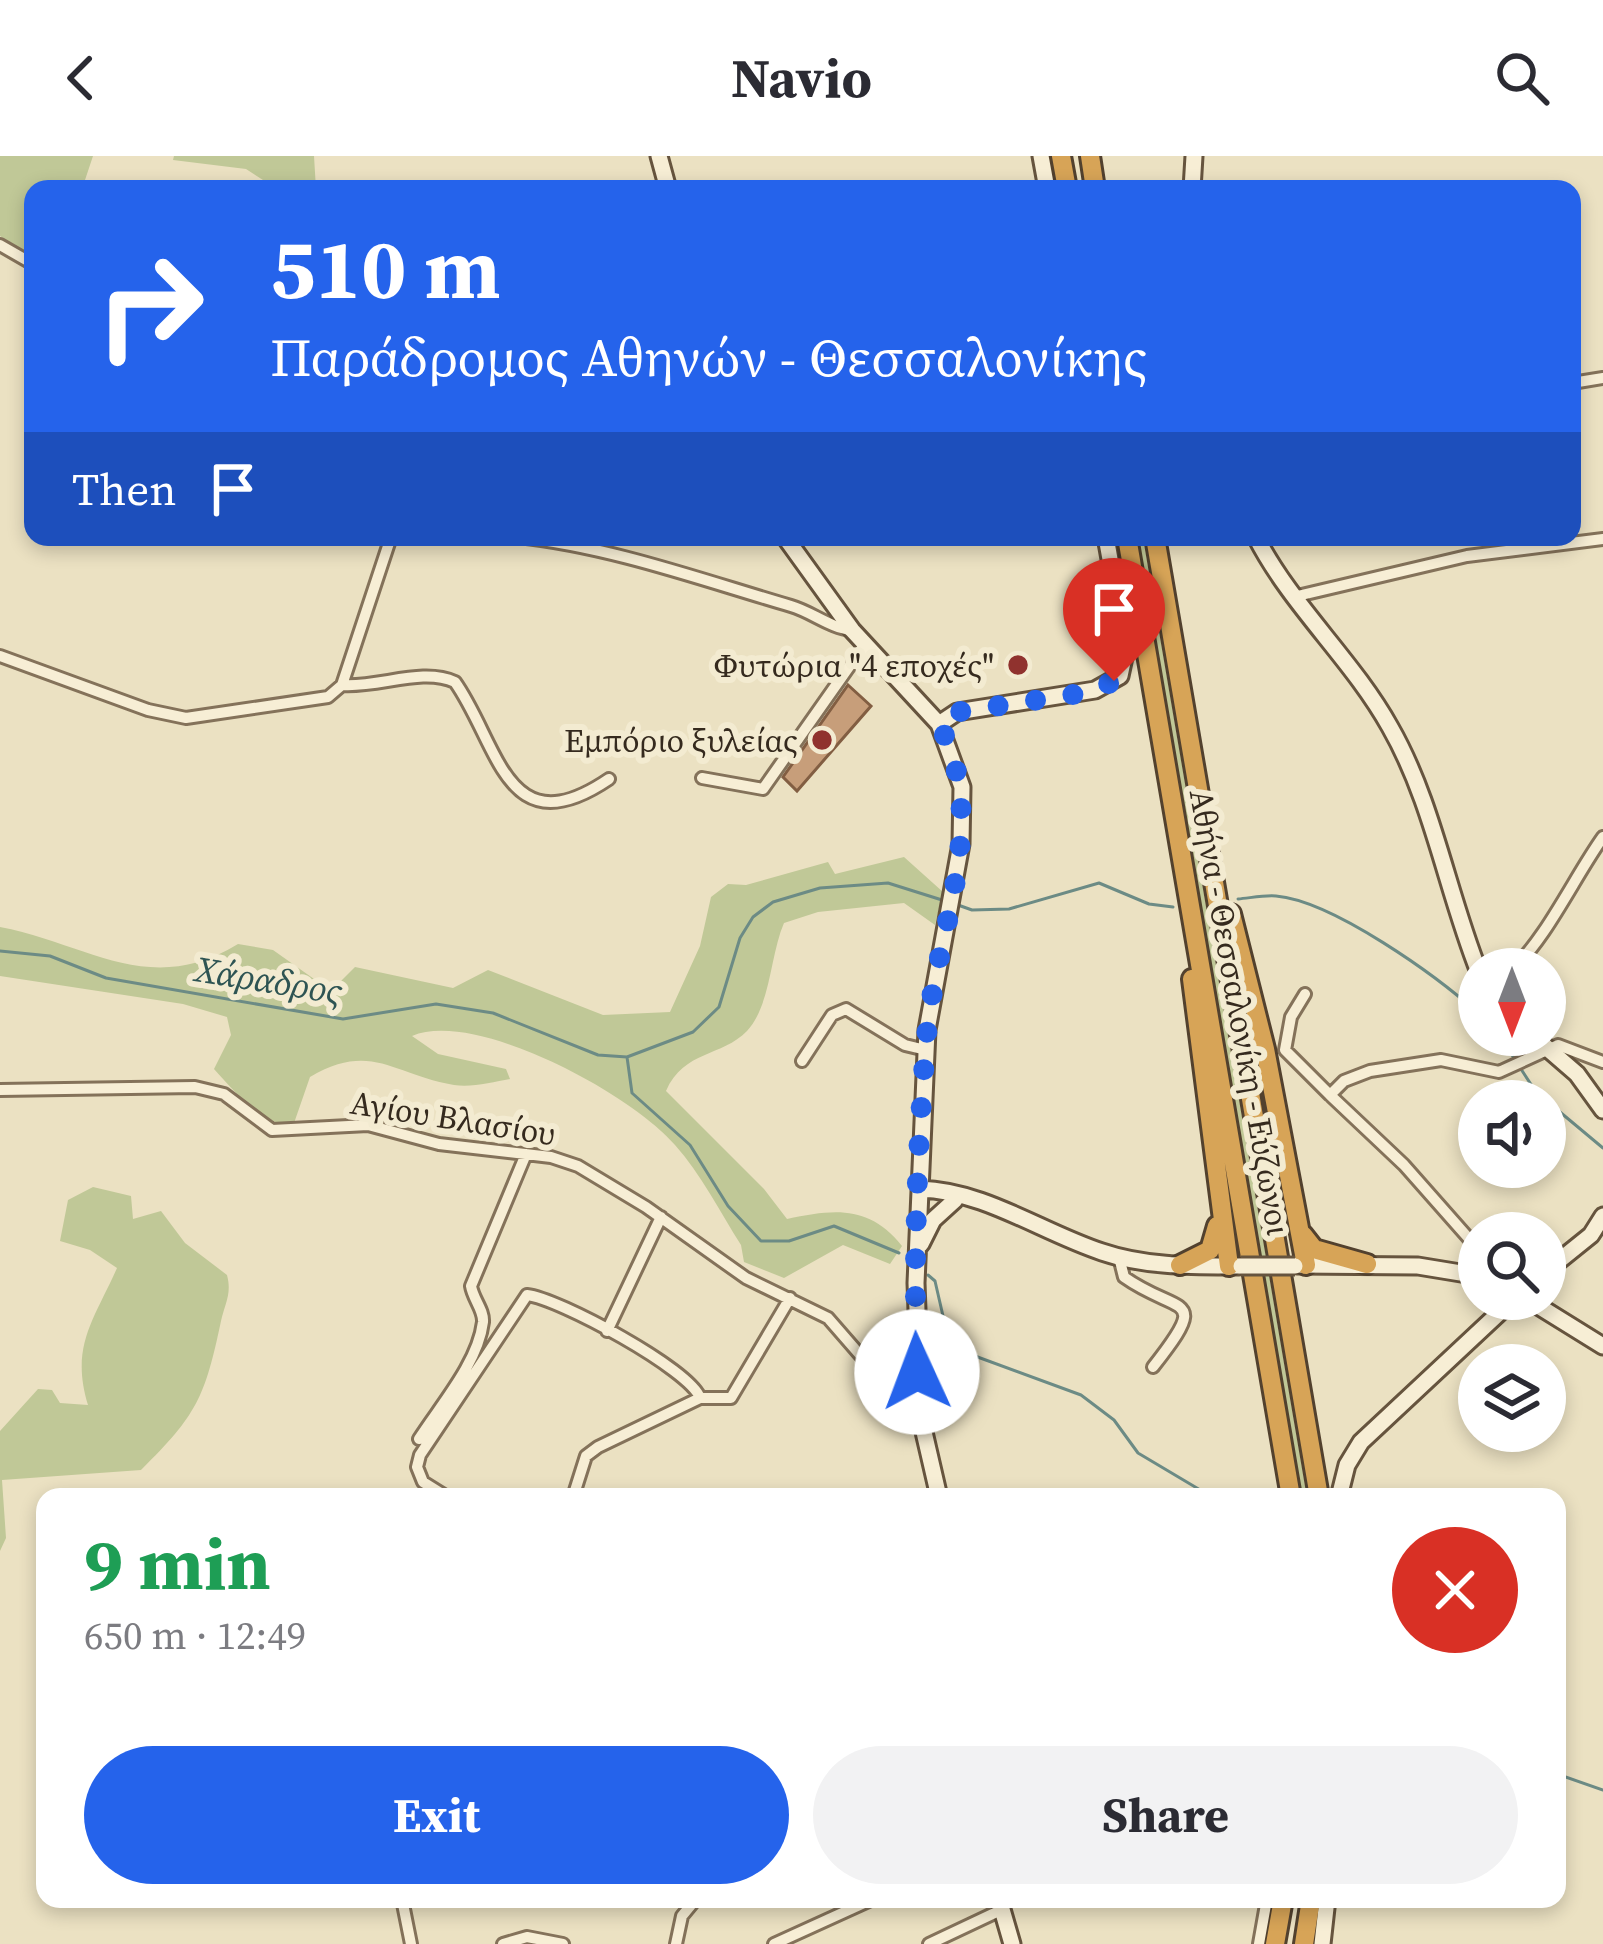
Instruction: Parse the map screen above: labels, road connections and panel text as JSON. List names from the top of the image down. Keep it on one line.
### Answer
{"streets":{"highway":["Αθήνα - Θεσσαλονίκη - Εύζωνοι"],"street":["Αγίου Βλασίου"]},"water":["Χάραδρος"],"places":["Φυτώρια \"4 εποχές\"","Εμπόριο ξυλείας"],"north":"bottom","page":{"header":"Navio","turn":["510 m","Παράδρομος Αθηνών - Θεσσαλονίκης"],"then":"Then","heading":["9 min","650 m · 12:49"],"buttons":["Exit","Share"]}}
